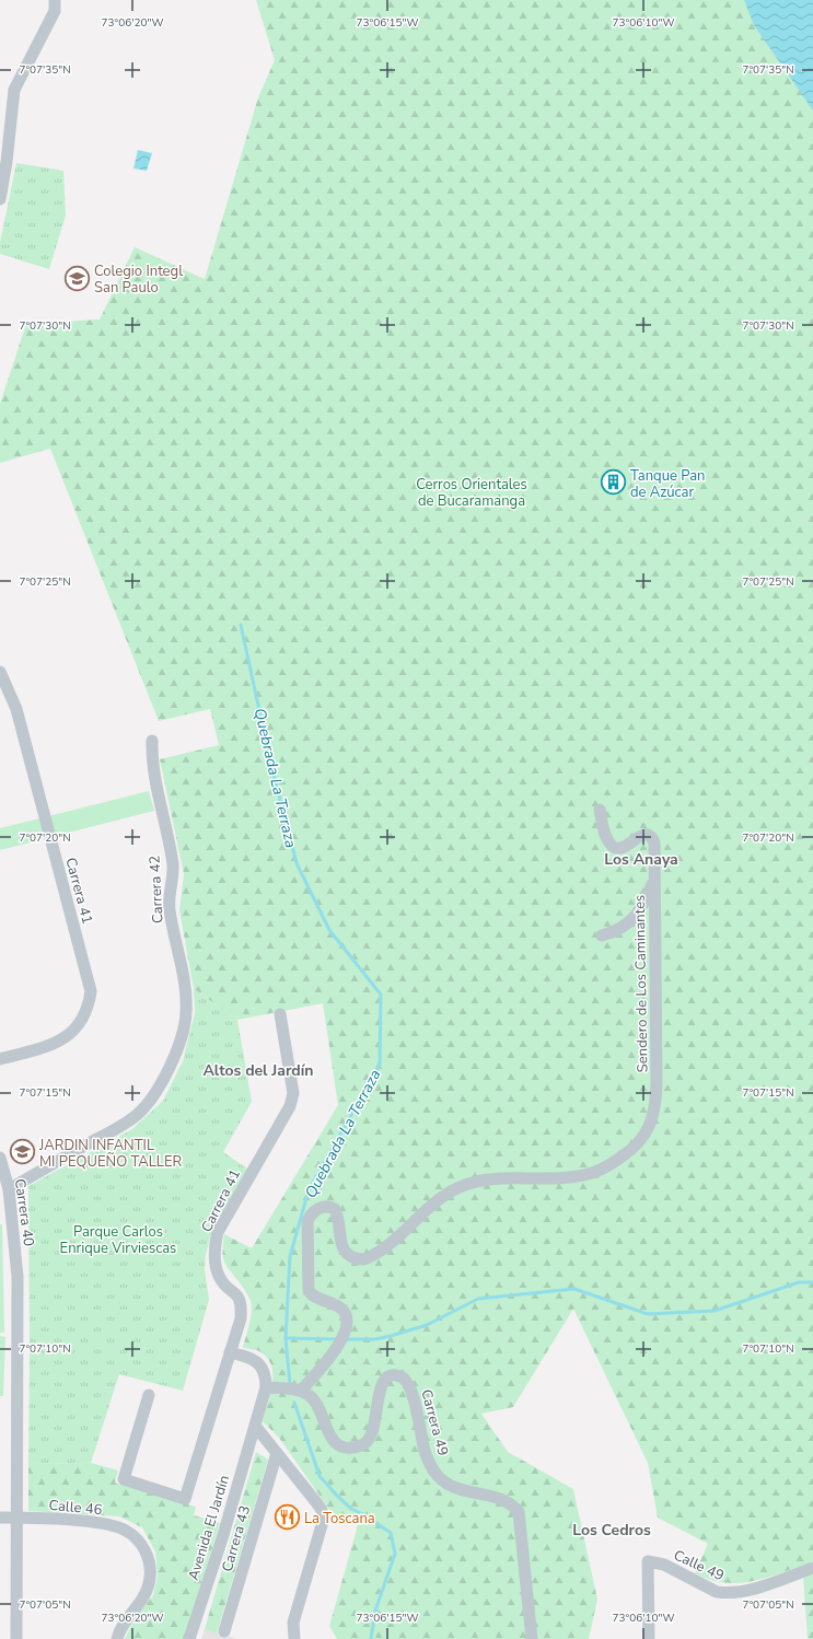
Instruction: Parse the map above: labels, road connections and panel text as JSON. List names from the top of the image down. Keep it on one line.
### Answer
{"streets":{"street":["Carrera 42","Carrera 41","Sendero de Los Caminantes","Carrera 40","Carrera 49","Calle 46","Avenida El Jardín","Carrera 43","Calle 49"]},"crossings":[["Carrera 42","Carrera 40"],["Carrera 41","Avenida El Jardín"],["Sendero de Los Caminantes","Carrera 49"],["Carrera 40","Calle 46"]],"districts":["Los Anaya","Altos del Jardín","Los Cedros"],"water":["Quebrada La Terraza"],"parks":["Cerros Orientales de Bucaramanga","Parque Carlos Enrique Virviescas"],"places":{"school or university":["Colegio Integl San Paulo","JARDIN INFANTIL MI PEQUEÑO TALLER"],"building":["Tanque Pan de Azúcar"],"restaurant":["La Toscana"]},"coordinates":["73°06'20\"W","73°06'15\"W","73°06'10\"W","7°07'35\"N","7°07'30\"N","7°07'25\"N","7°07'20\"N","7°07'15\"N","7°07'10\"N","7°07'05\"N"]}
